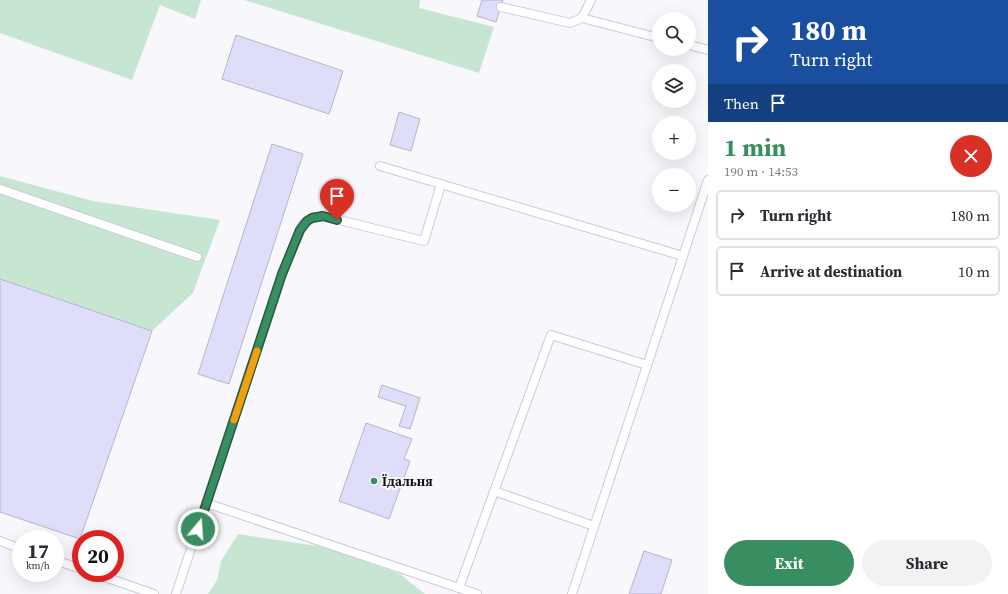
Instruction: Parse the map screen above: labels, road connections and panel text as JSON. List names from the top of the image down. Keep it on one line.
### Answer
{"places":["Їдальня"],"page":{"turn":["180 m","Turn right"],"map_buttons":["+","−"],"then":"Then","heading":["1 min","190 m · 14:53"],"list":[{"name":"Turn right","value":"180 m"},{"name":"Arrive at destination","value":"10 m"}],"speed":"17 km/h","limit":"20","buttons":["Exit","Share"]}}
